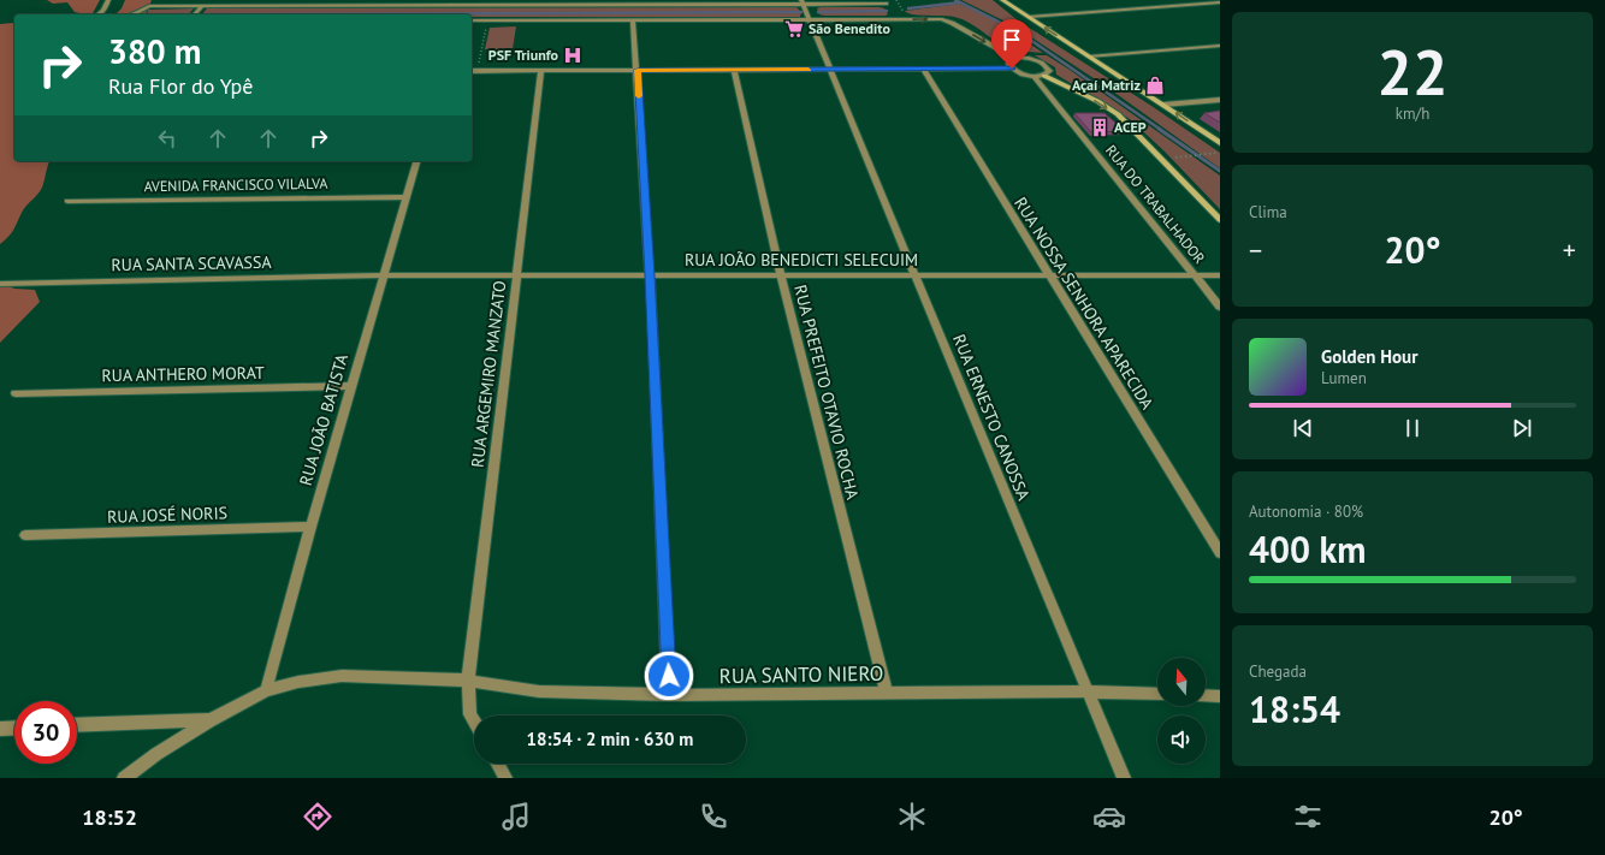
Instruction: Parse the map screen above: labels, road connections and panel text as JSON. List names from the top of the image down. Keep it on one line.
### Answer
{"streets":{"street":["AVENIDA FRANCISCO VILALVA","RUA DO TRABALHADOR","RUA JOÃO BENEDICTI SELECUIM","RUA SANTA SCAVASSA","RUA NOSSA SENHORA APARECIDA","RUA ANTHERO MORAT","RUA ARGEMIRO MANZATO","RUA PREFEITO OTAVIO ROCHA","RUA ERNESTO CANOSSA","RUA JOÃO BATISTA","RUA JOSÉ NORIS","RUA SANTO NIERO"]},"crossings":[["AVENIDA FRANCISCO VILALVA","RUA JOÃO BATISTA"],["RUA DO TRABALHADOR","RUA JOÃO BENEDICTI SELECUIM"],["RUA JOÃO BENEDICTI SELECUIM","RUA SANTA SCAVASSA"],["RUA JOÃO BENEDICTI SELECUIM","RUA NOSSA SENHORA APARECIDA"],["RUA JOÃO BENEDICTI SELECUIM","RUA ARGEMIRO MANZATO"],["RUA JOÃO BENEDICTI SELECUIM","RUA PREFEITO OTAVIO ROCHA"],["RUA JOÃO BENEDICTI SELECUIM","RUA ERNESTO CANOSSA"],["RUA JOÃO BENEDICTI SELECUIM","RUA JOÃO BATISTA"],["RUA SANTA SCAVASSA","RUA JOÃO BATISTA"],["RUA ANTHERO MORAT","RUA JOÃO BATISTA"],["RUA ARGEMIRO MANZATO","RUA SANTO NIERO"],["RUA PREFEITO OTAVIO ROCHA","RUA SANTO NIERO"],["RUA ERNESTO CANOSSA","RUA SANTO NIERO"],["RUA JOÃO BATISTA","RUA JOSÉ NORIS"],["RUA JOÃO BATISTA","RUA SANTO NIERO"]],"places":{"supermarket":["São Benedito"],"hospital":["PSF Triunfo"],"shop":["Açaí Matriz"],"building":["ACEP"]},"north":"top","page":{"tile":[["22","km/h"],"Clima",["Autonomia · 80%","400 km"],["Chegada","18:54"]],"turn":["380 m","Rua Flor do Ypê"],"heat":["−","20°","+"],"song":["Golden Hour","Lumen"],"limit":"30","trip":"18:54 · 2 min · 630 m","tabs":["18:52","20°"]}}
